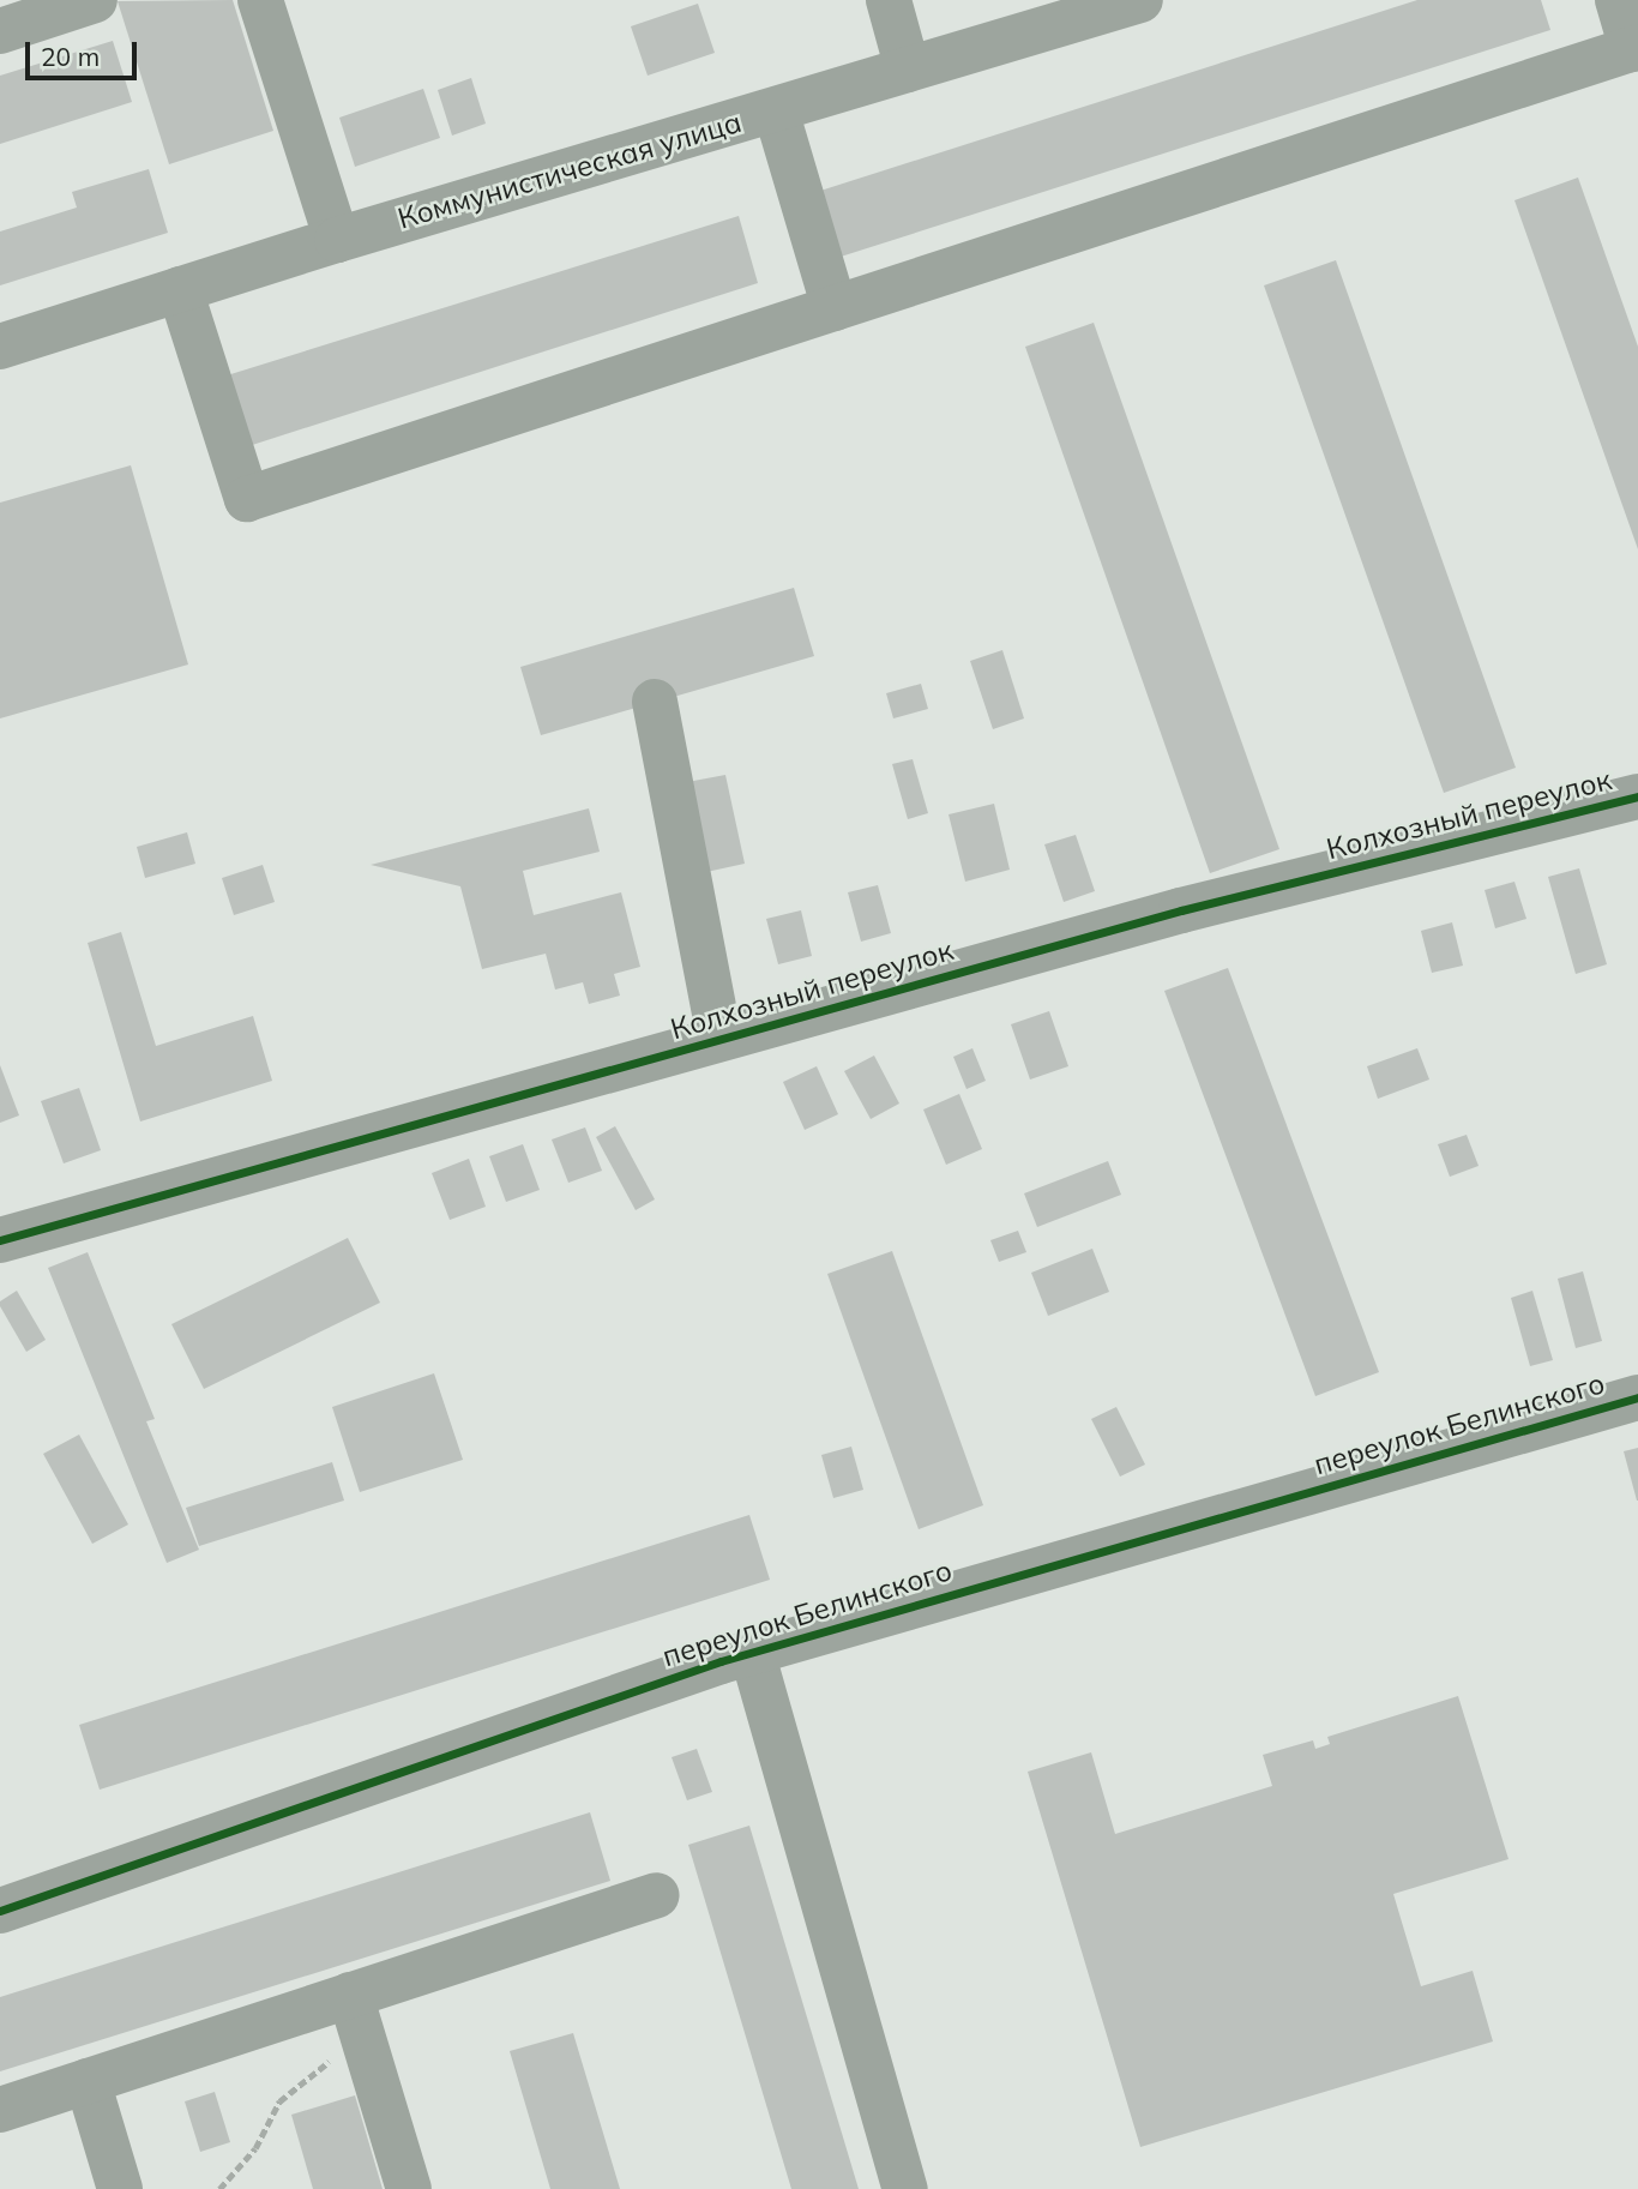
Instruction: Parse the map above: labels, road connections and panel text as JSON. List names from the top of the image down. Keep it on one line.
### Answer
{"streets":{"street":["Коммунистическая улица","Колхозный переулок","переулок Белинского"]},"scale_bar":"20 m"}
